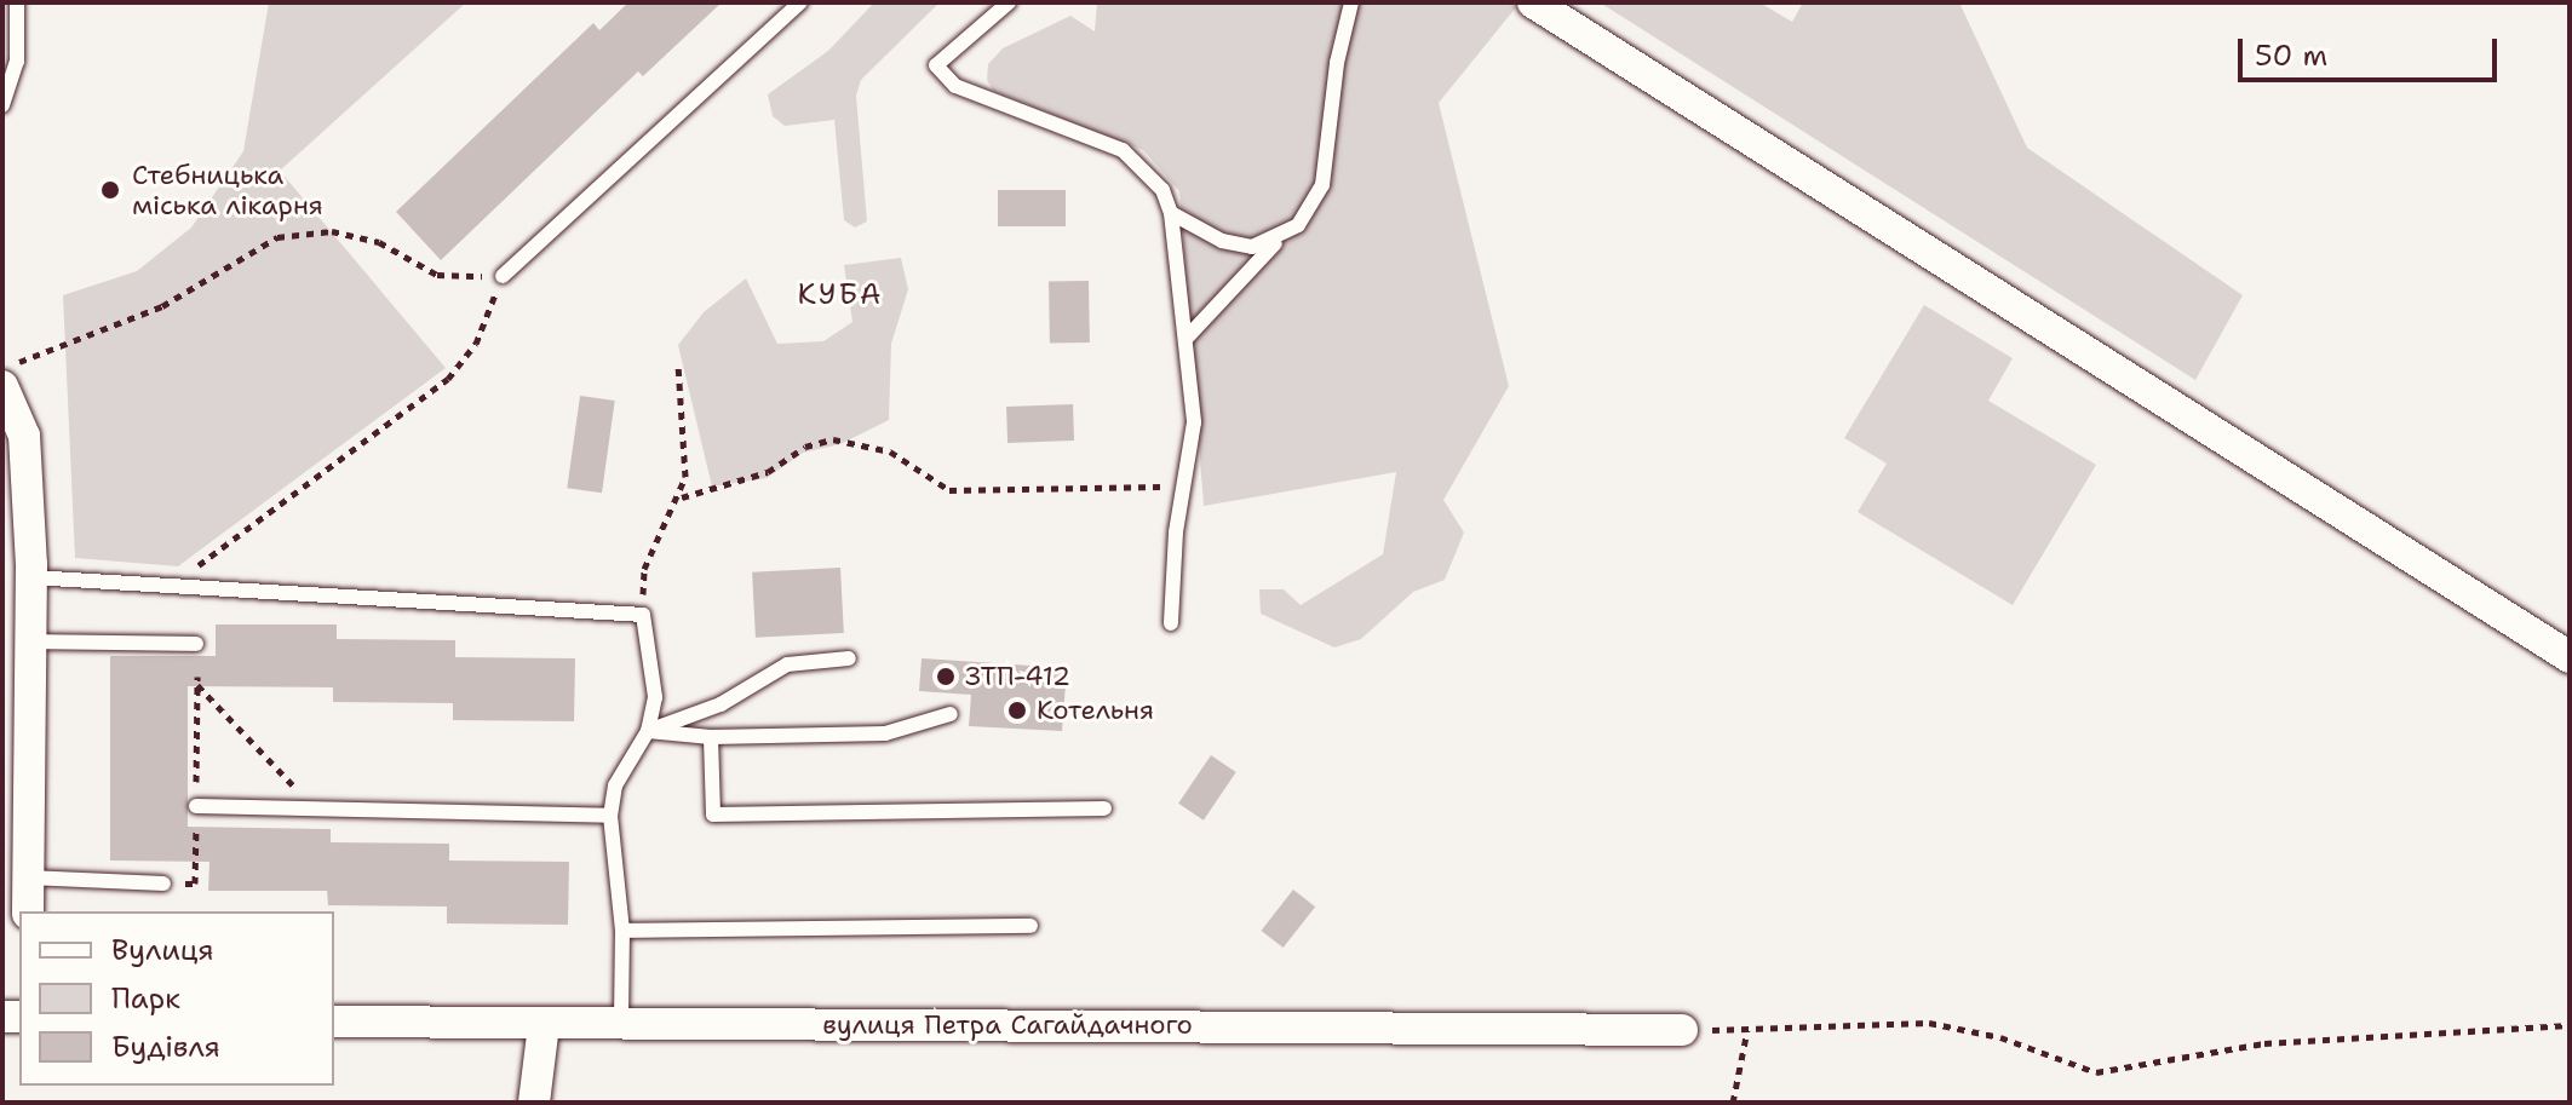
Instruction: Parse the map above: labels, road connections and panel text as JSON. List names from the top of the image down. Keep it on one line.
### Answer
{"streets":{"street":["вулиця Петра Сагайдачного"]},"districts":["КУБА"],"places":["Стебницька міська лікарня","ЗТП-412","Котельня"],"legend":["Вулиця","Парк","Будівля"],"scale_bar":"50 m"}
